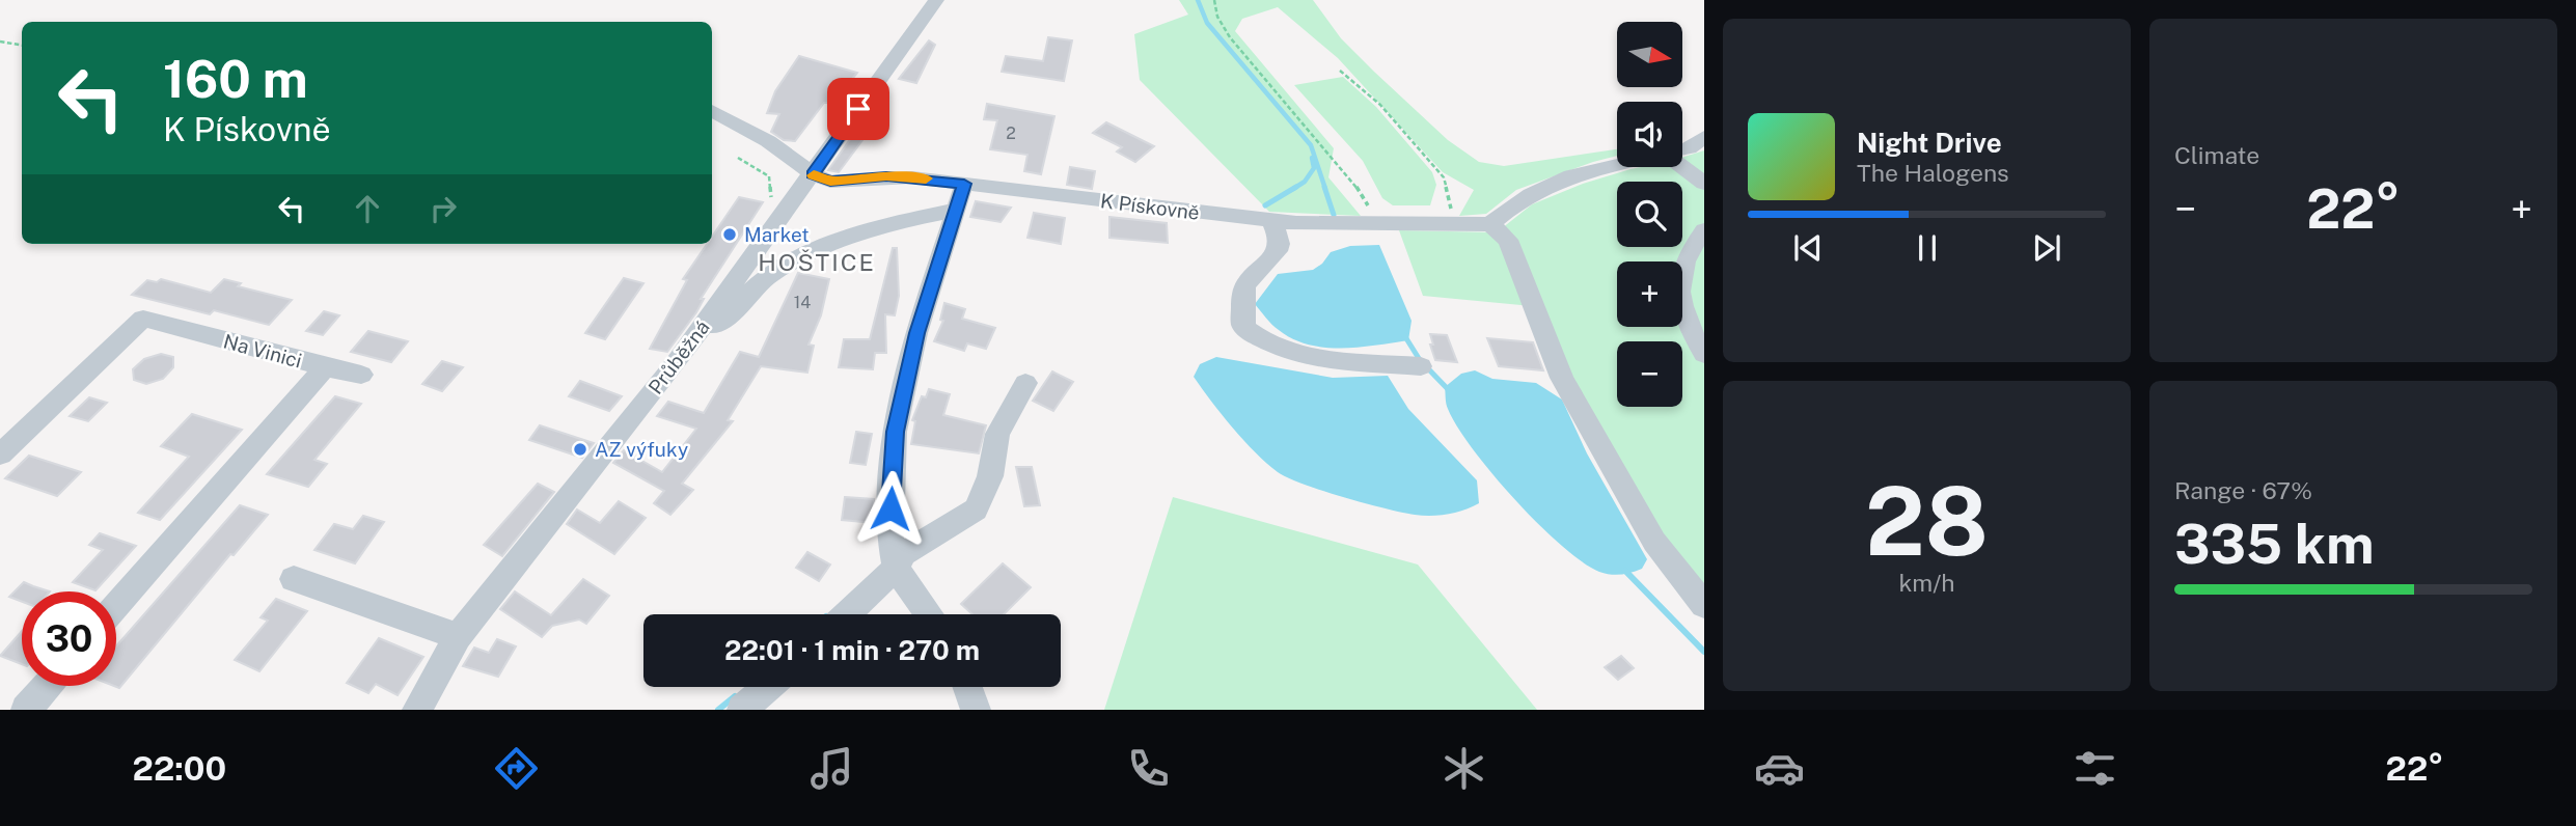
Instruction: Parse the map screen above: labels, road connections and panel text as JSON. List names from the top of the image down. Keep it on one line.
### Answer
{"streets":{"street":["K Pískovně","Na Vinici","Průběžná"]},"crossings":[["K Pískovně","Průběžná"]],"districts":["HOŠTICE"],"places":["Market","AZ výfuky"],"house_numbers":["2","14"],"north":"right","page":{"tile":["Climate",["28","km/h"],["Range · 67%","335 km"]],"map_buttons":["+","−"],"turn":["160 m","K Pískovně"],"song":["Night Drive","The Halogens"],"heat":["−","22°","+"],"limit":"30","trip":"22:01 · 1 min · 270 m","tabs":["22:00","22°"]}}
